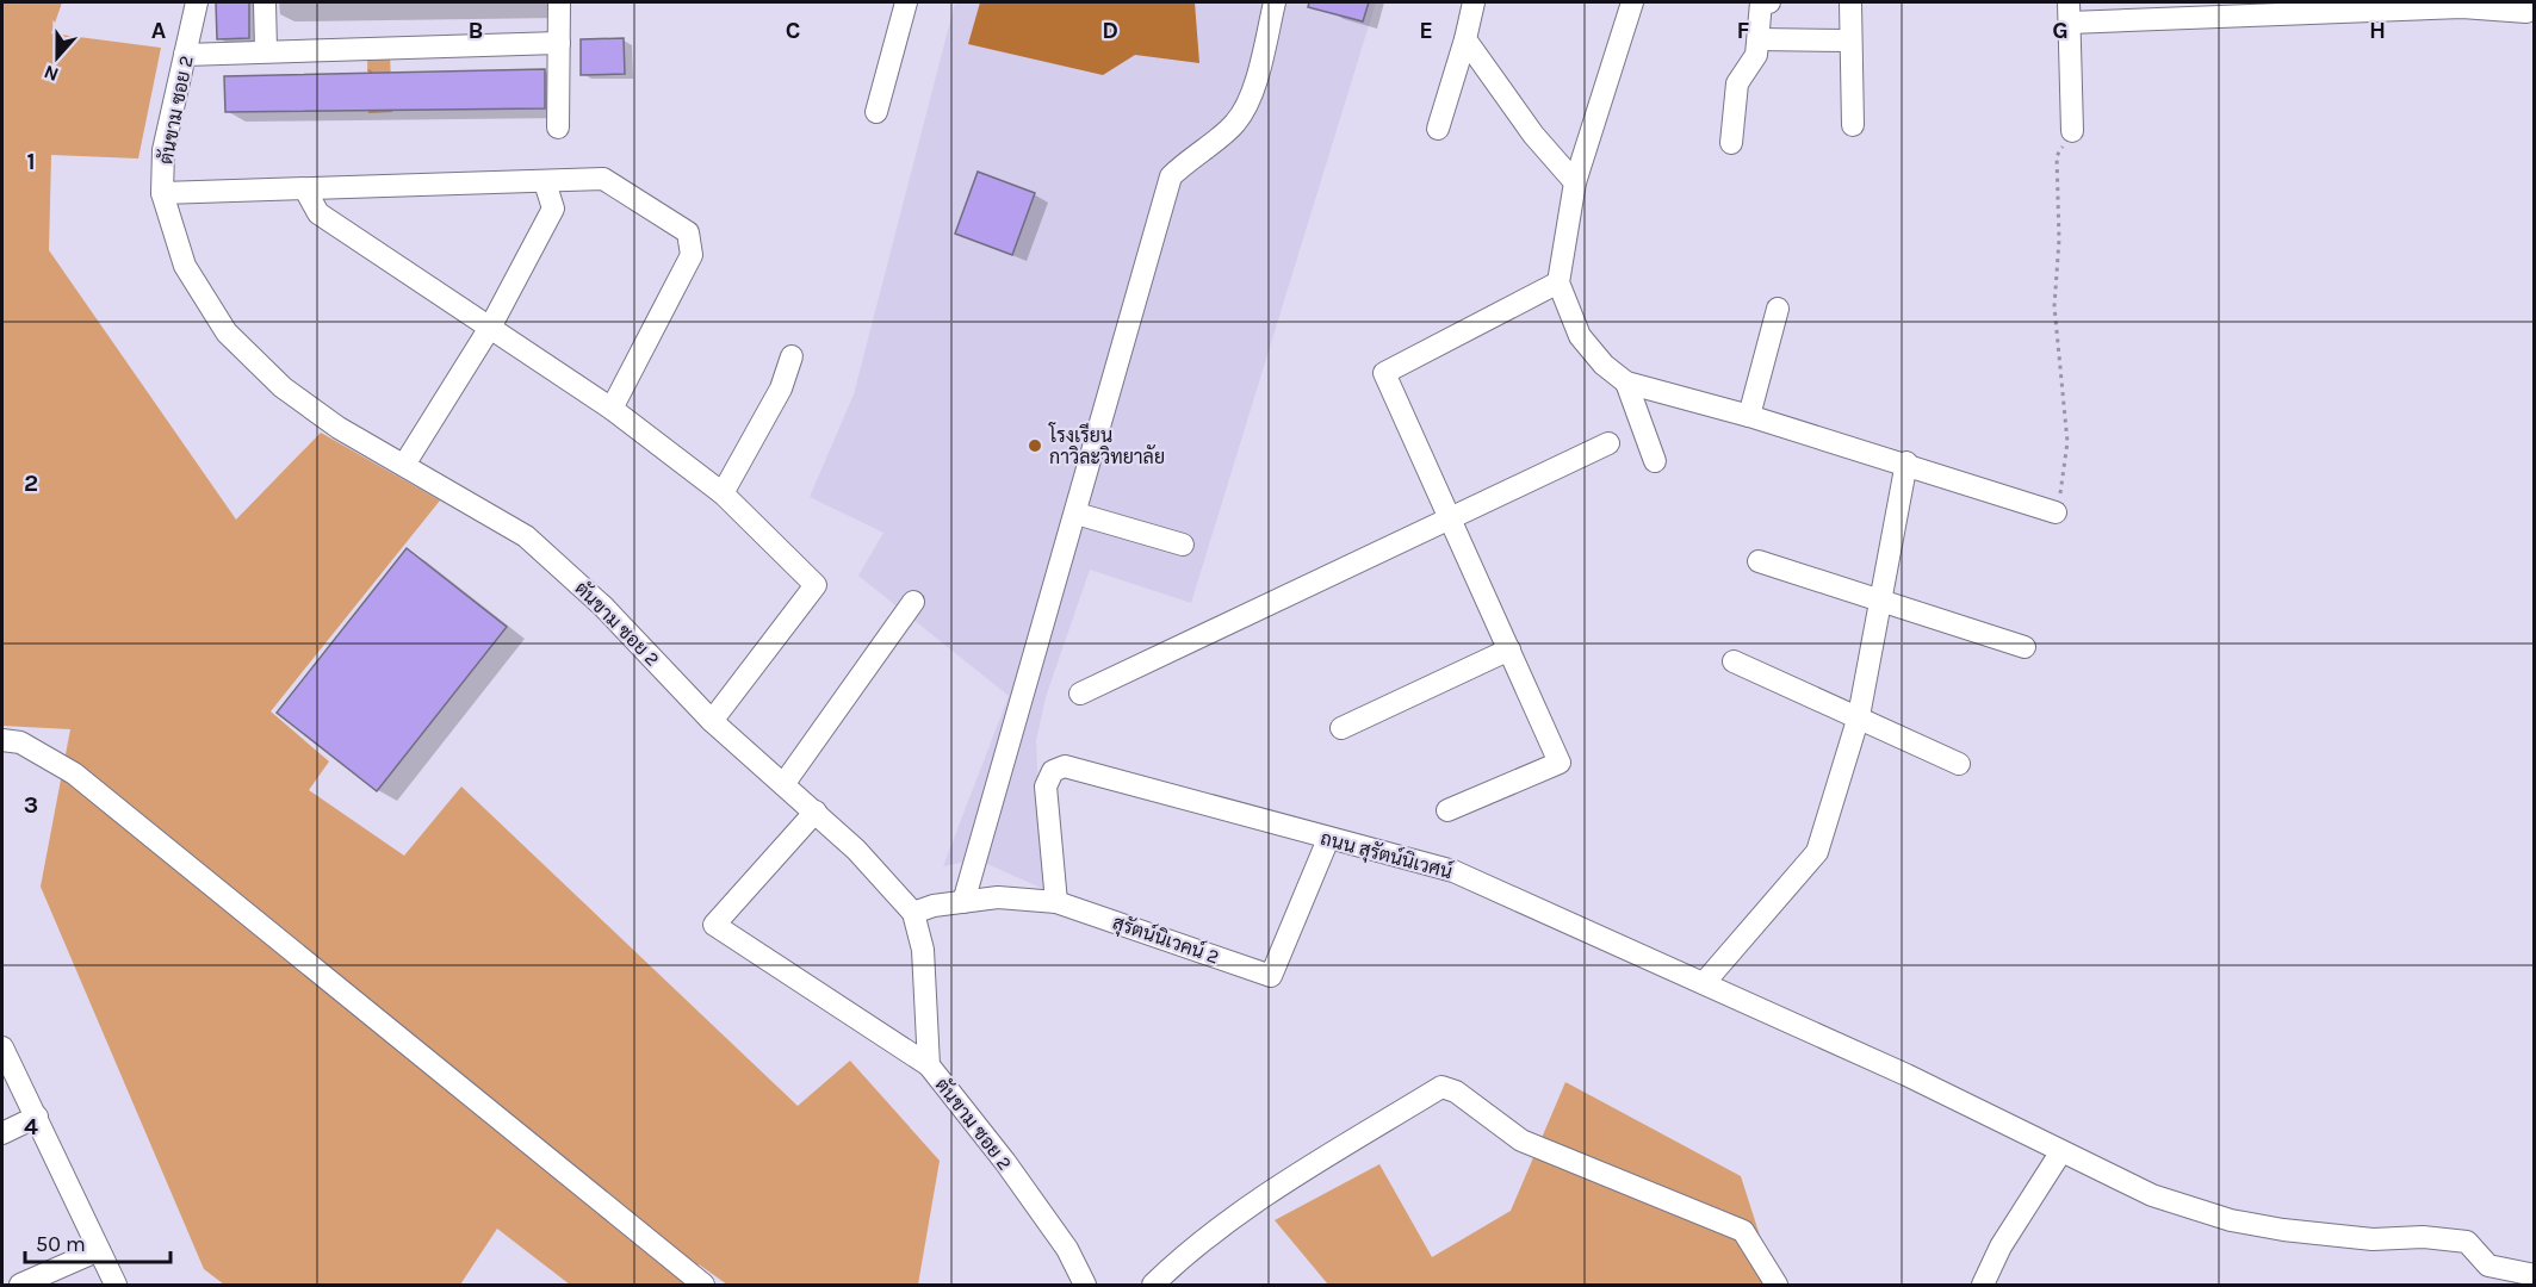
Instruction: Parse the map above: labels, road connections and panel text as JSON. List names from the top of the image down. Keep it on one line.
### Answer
{"streets":{"street":["ตันขาม ซอย 2","ถนน สุรัตน์นิเวศน์","สุรัตน์นิเวคน์ 2"]},"crossings":[["ตันขาม ซอย 2","สุรัตน์นิเวคน์ 2"],["ถนน สุรัตน์นิเวศน์","สุรัตน์นิเวคน์ 2"]],"places":["โรงเรียน กาวิละวิทยาลัย"],"scale_bar":"50 m","north":"bottom","grid":{"columns":["A","B","C","D","E","F","G","H"],"rows":["1","2","3","4"]}}
